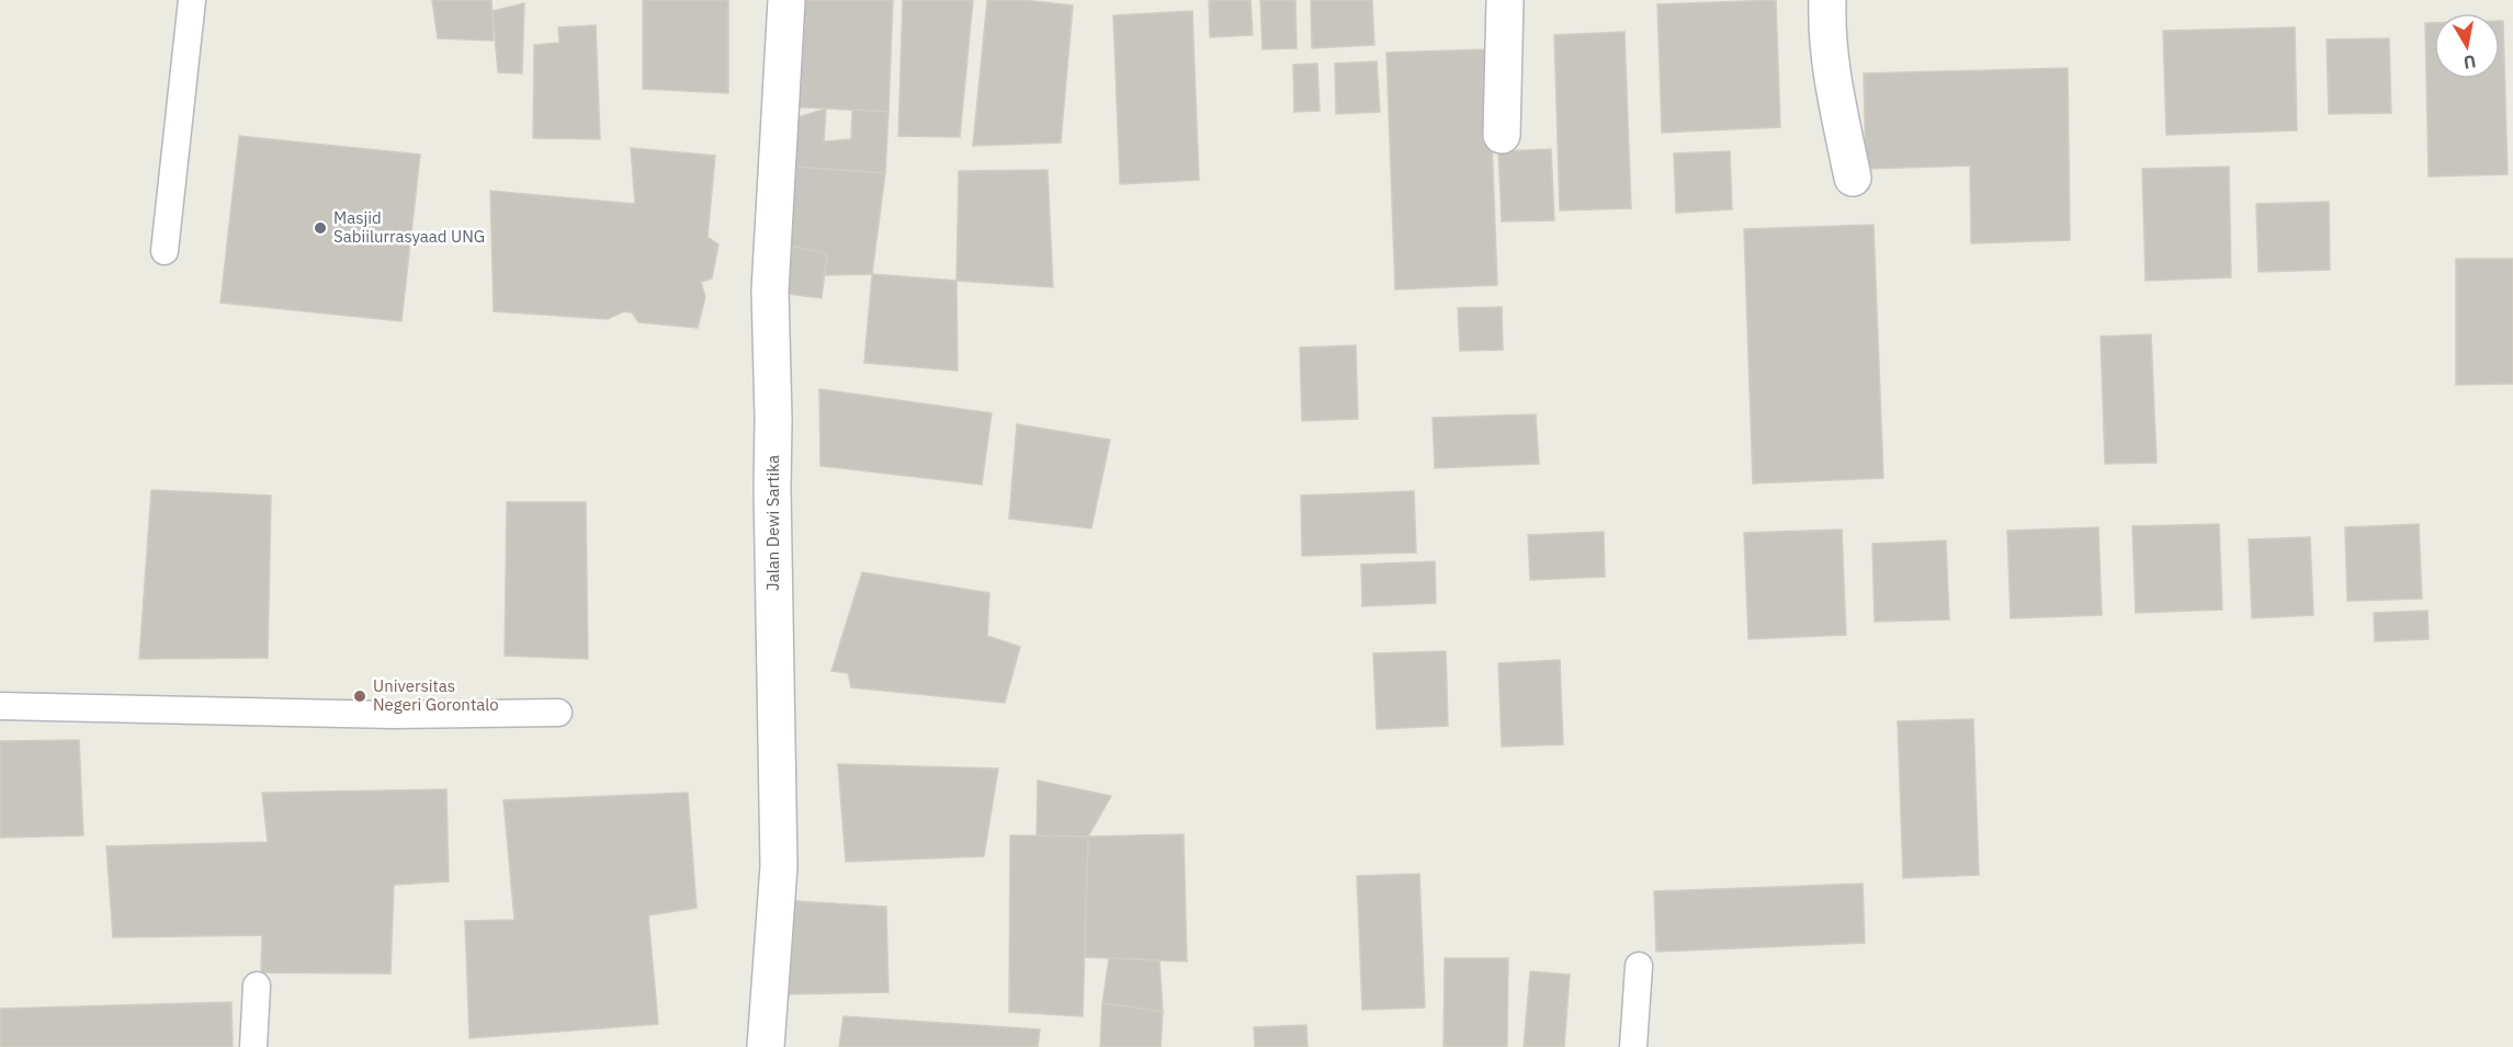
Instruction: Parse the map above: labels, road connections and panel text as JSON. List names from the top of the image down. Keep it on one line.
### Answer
{"streets":{"street":["Jalan Dewi Sartika"]},"places":["Masjid Sabiilurrasyaad UNG","Universitas Negeri Gorontalo"],"north":"bottom"}
